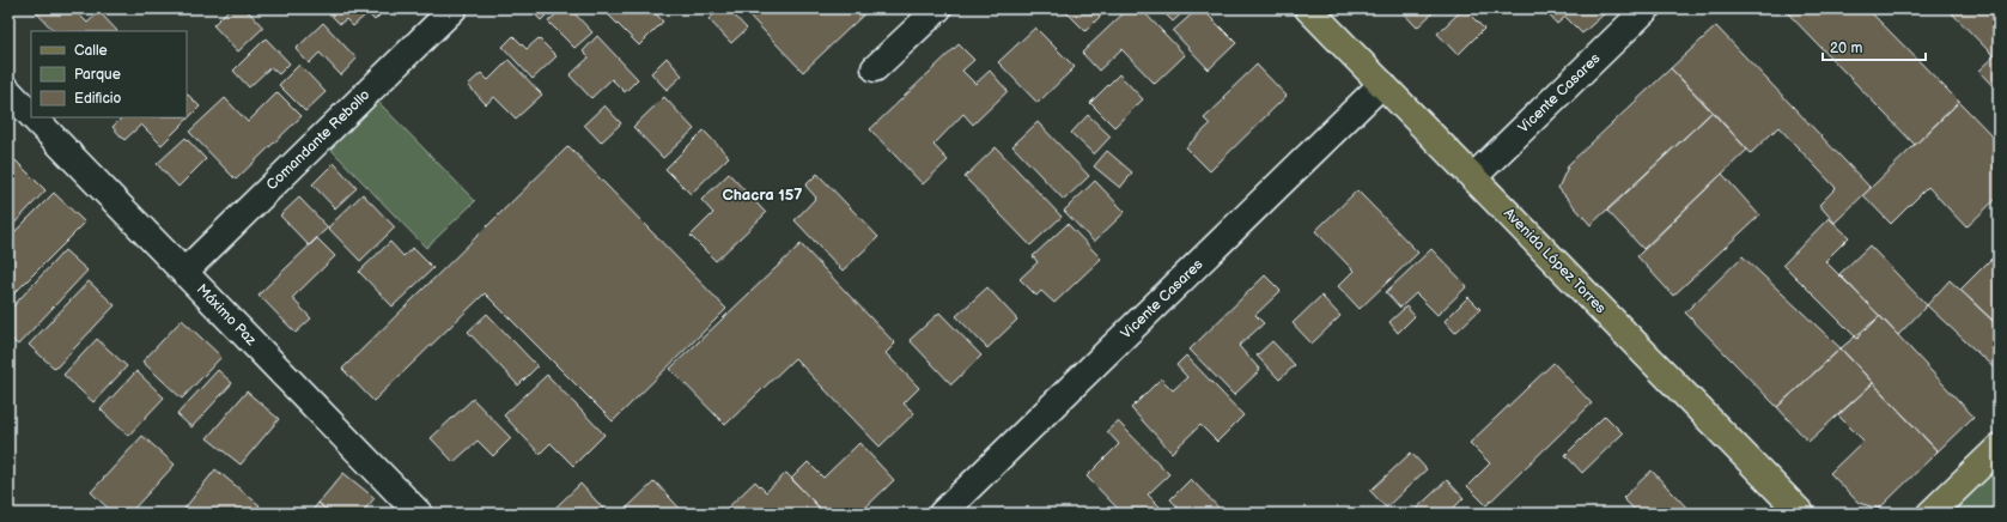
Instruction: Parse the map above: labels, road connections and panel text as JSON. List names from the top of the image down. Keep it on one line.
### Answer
{"streets":{"main road":["Avenida López Torres"],"street":["Vicente Casares","Comandante Rebollo","Máximo Paz"]},"crossings":[["Vicente Casares","Avenida López Torres"],["Comandante Rebollo","Máximo Paz"]],"districts":["Chacra 157"],"legend":["Calle","Parque","Edificio"],"scale_bar":"20 m"}
